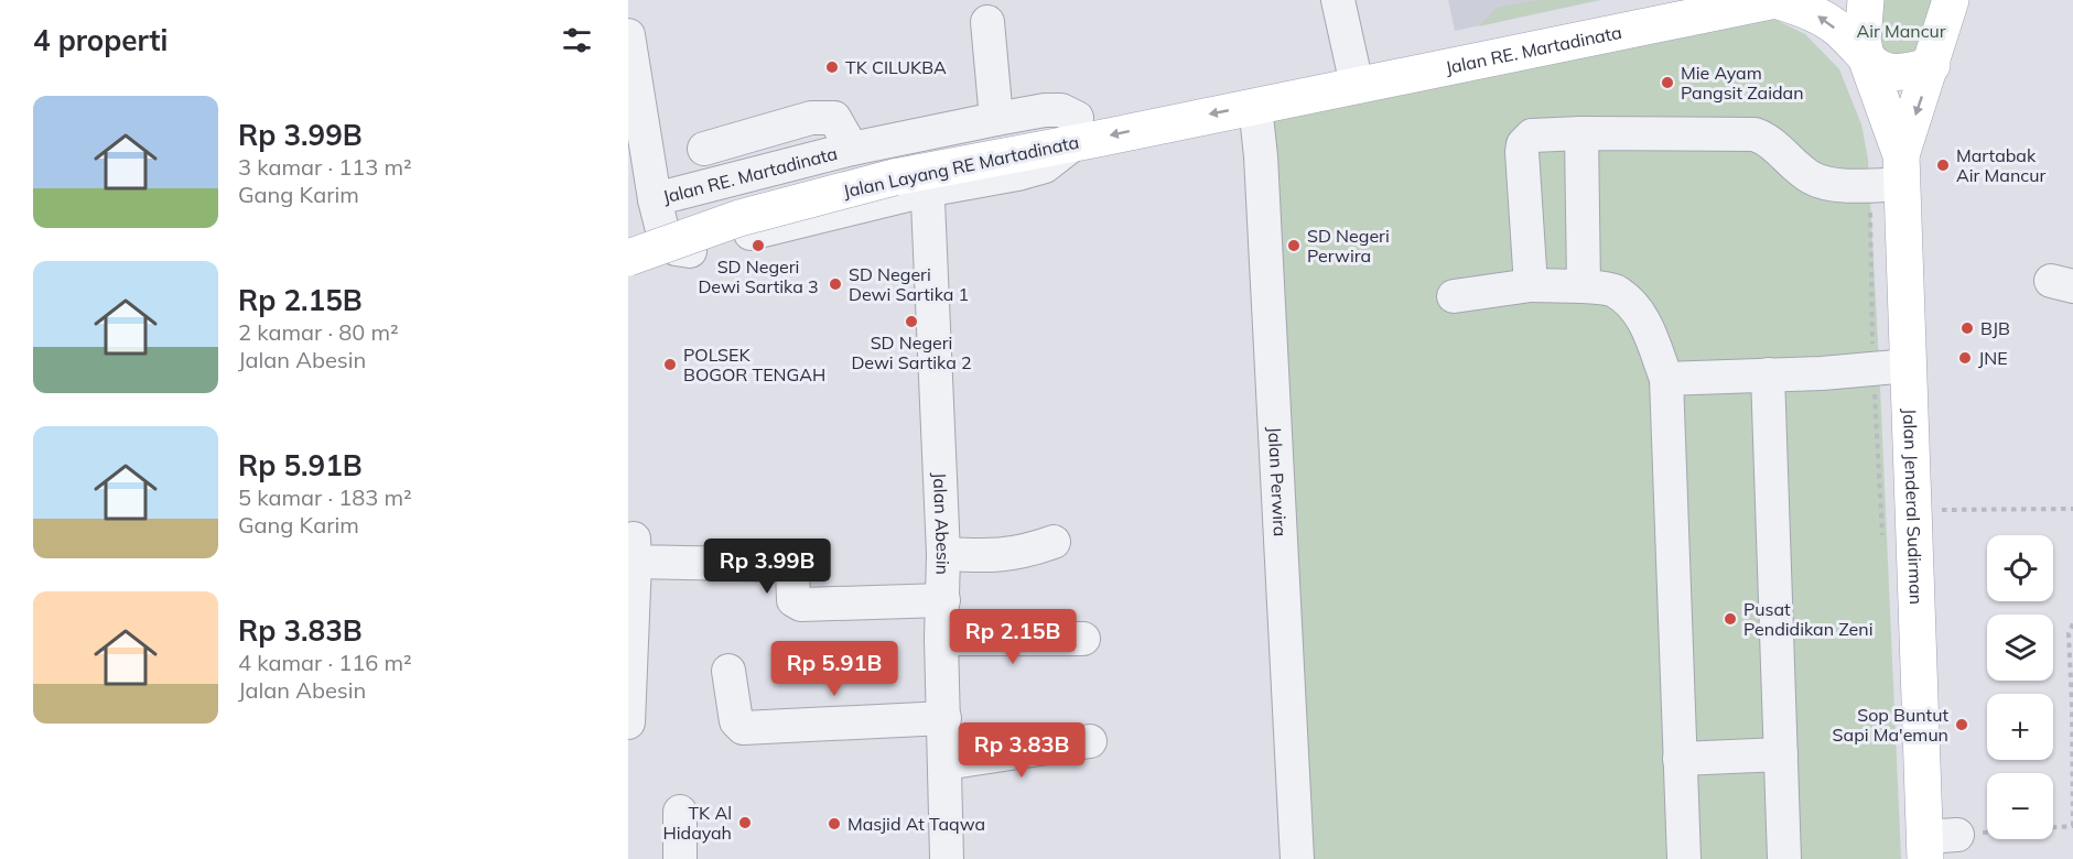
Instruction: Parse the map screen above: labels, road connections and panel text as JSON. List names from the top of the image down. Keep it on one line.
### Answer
{"streets":{"main road":["Jalan RE. Martadinata","Jalan Layang RE Martadinata","Jalan Jenderal Sudirman"],"street":["Jalan Perwira","Jalan Abesin"]},"crossings":[["Jalan RE. Martadinata","Jalan Layang RE Martadinata"],["Jalan RE. Martadinata","Jalan Perwira"],["Jalan RE. Martadinata","Jalan Abesin"],["Jalan Layang RE Martadinata","Jalan Abesin"]],"parks":["Air Mancur"],"places":["TK CILUKBA","Mie Ayam Pangsit Zaidan","Martabak Air Mancur","SD Negeri Dewi Sartika 3","SD Negeri Perwira","SD Negeri Dewi Sartika 1","SD Negeri Dewi Sartika 2","BJB","JNE","POLSEK BOGOR TENGAH","Pusat Pendidikan Zeni","Sop Buntut Sapi Ma'emun","TK Al Hidayah","Masjid At Taqwa"],"page":{"heading":"4 properti","list":[{"name":"Rp 3.99B","note":"3 kamar · 113 m² · Gang Karim"},{"name":"Rp 2.15B","note":"2 kamar · 80 m² · Jalan Abesin"},{"name":"Rp 5.91B","note":"5 kamar · 183 m² · Gang Karim"},{"name":"Rp 3.83B","note":"4 kamar · 116 m² · Jalan Abesin"}],"map_buttons":["+","−"],"price":["Rp 3.99B","Rp 2.15B","Rp 5.91B","Rp 3.83B"]}}
